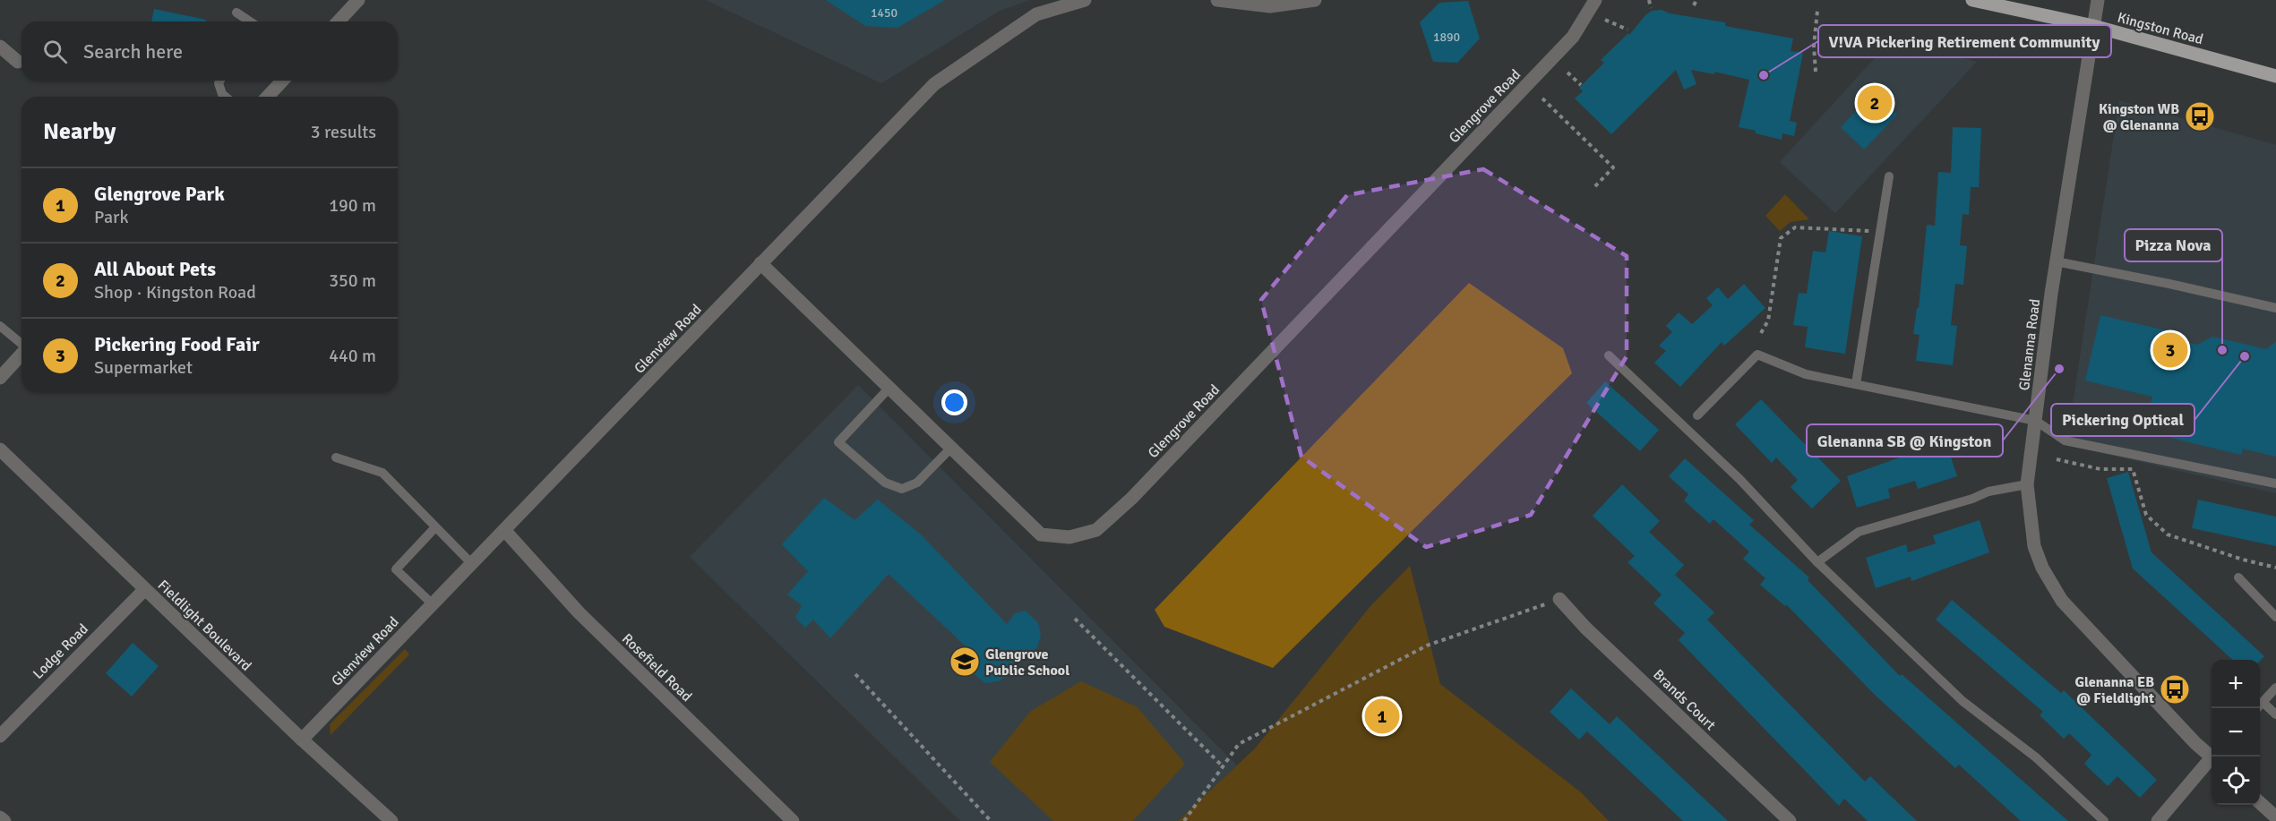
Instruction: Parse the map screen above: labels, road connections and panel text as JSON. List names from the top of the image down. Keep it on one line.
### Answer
{"streets":{"main road":["Kingston Road"],"street":["Glengrove Road","Glenview Road","Glenanna Road","Fieldlight Boulevard","Lodge Road","Rosefield Road","Brands Court"]},"crossings":[["Kingston Road","Glenanna Road"],["Glengrove Road","Glenview Road"],["Glenview Road","Fieldlight Boulevard"],["Glenview Road","Rosefield Road"],["Fieldlight Boulevard","Lodge Road"]],"places":{"other":["V!VA Pickering Retirement Community","Pizza Nova","Pickering Optical","Glenanna SB @ Kingston"],"bus stop":["Kingston WB @ Glenanna","Glenanna EB @ Fieldlight"],"school or university":["Glengrove Public School"]},"house_numbers":["1450","1890"],"page":{"search":"Search here","pins":["2","3","1"],"heading":["Nearby","3 results"],"list":[{"mark":"1","name":"Glengrove Park","note":"Park","value":"190 m"},{"mark":"2","name":"All About Pets","note":"Shop · Kingston Road","value":"350 m"},{"mark":"3","name":"Pickering Food Fair","note":"Supermarket","value":"440 m"}],"map_buttons":["+","−"]}}
